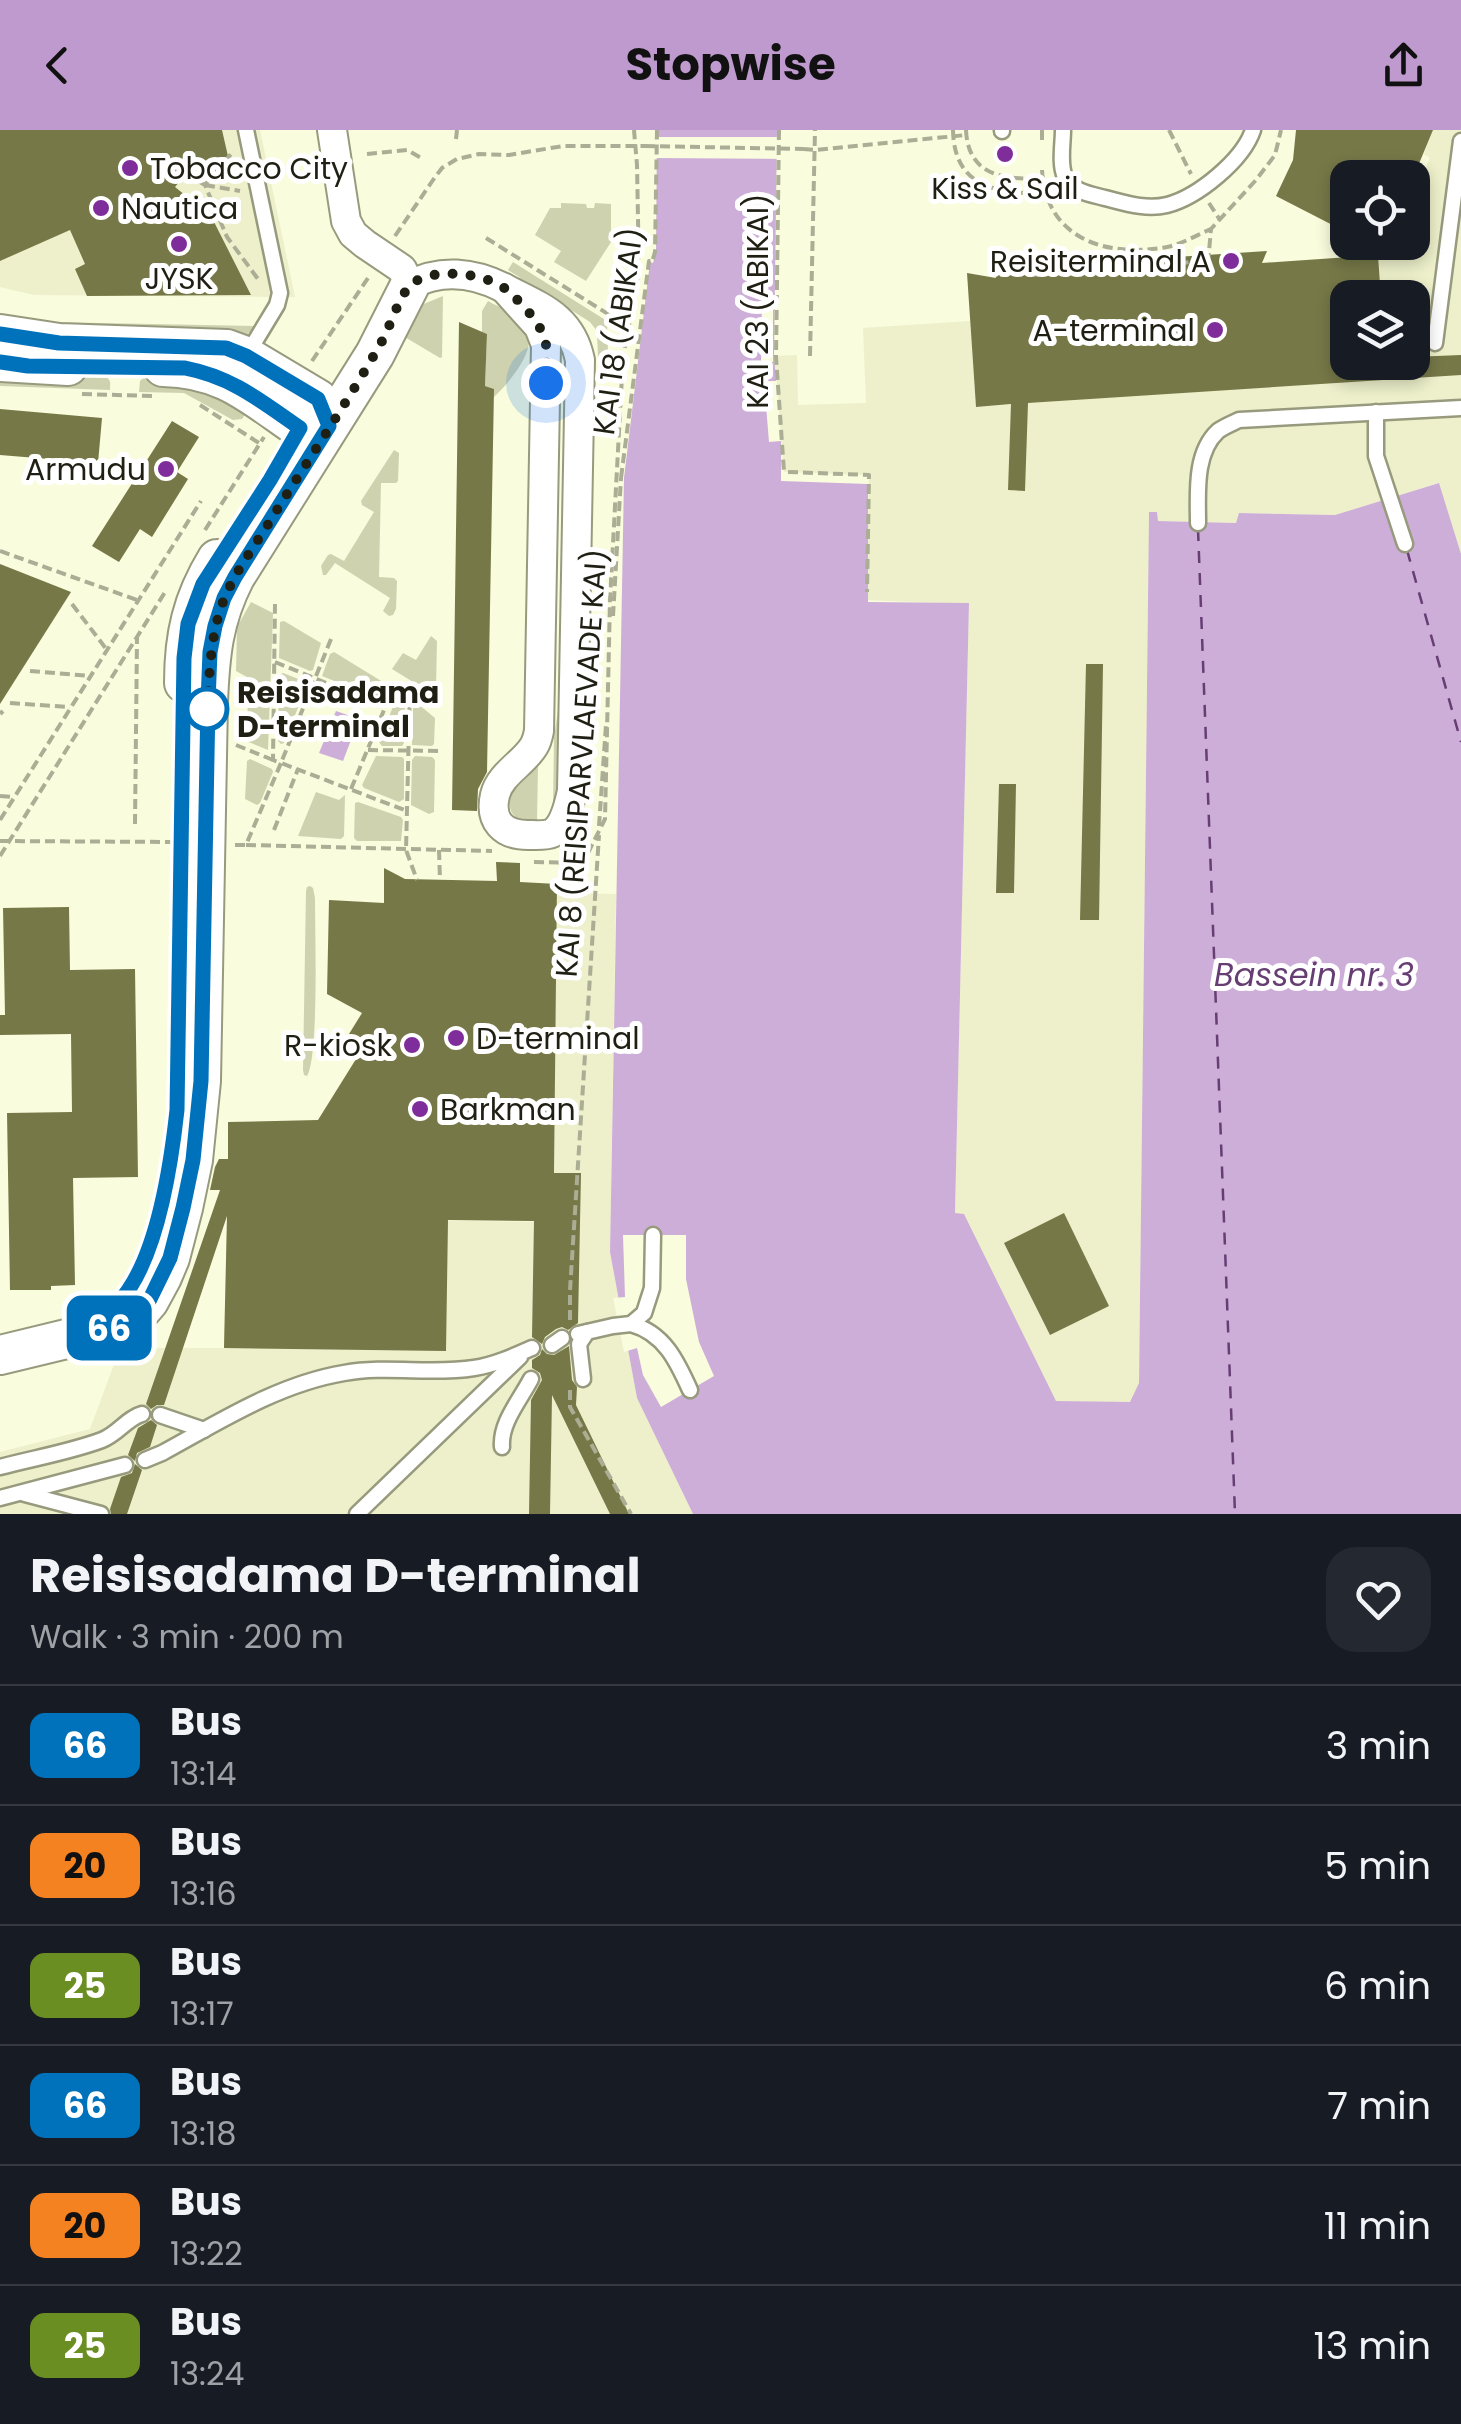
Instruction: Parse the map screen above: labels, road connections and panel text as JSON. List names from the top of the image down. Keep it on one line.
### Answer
{"streets":{"path":["KAI 23 (ABIKAI)","KAI 18 (ABIKAI)","KAI 8 (REISIPARVLAEVADE KAI)"]},"crossings":[["KAI 18 (ABIKAI)","KAI 8 (REISIPARVLAEVADE KAI)"]],"water":["Bassein nr. 3"],"places":["Kiss & Sail","Tobacco City","Nautica","JYSK","Reisiterminal A","A-terminal","Armudu","Reisisadama D-terminal","D-terminal","R-kiosk","Barkman"],"lines":["bus line 66"],"page":{"header":"Stopwise","on_map":"66","heading":["Reisisadama D-terminal","Walk · 3 min · 200 m"],"list":[{"mark":"66","name":"Bus","note":"13:14","value":"3 min"},{"mark":"20","name":"Bus","note":"13:16","value":"5 min"},{"mark":"25","name":"Bus","note":"13:17","value":"6 min"},{"mark":"66","name":"Bus","note":"13:18","value":"7 min"},{"mark":"20","name":"Bus","note":"13:22","value":"11 min"},{"mark":"25","name":"Bus","note":"13:24","value":"13 min"}]}}
